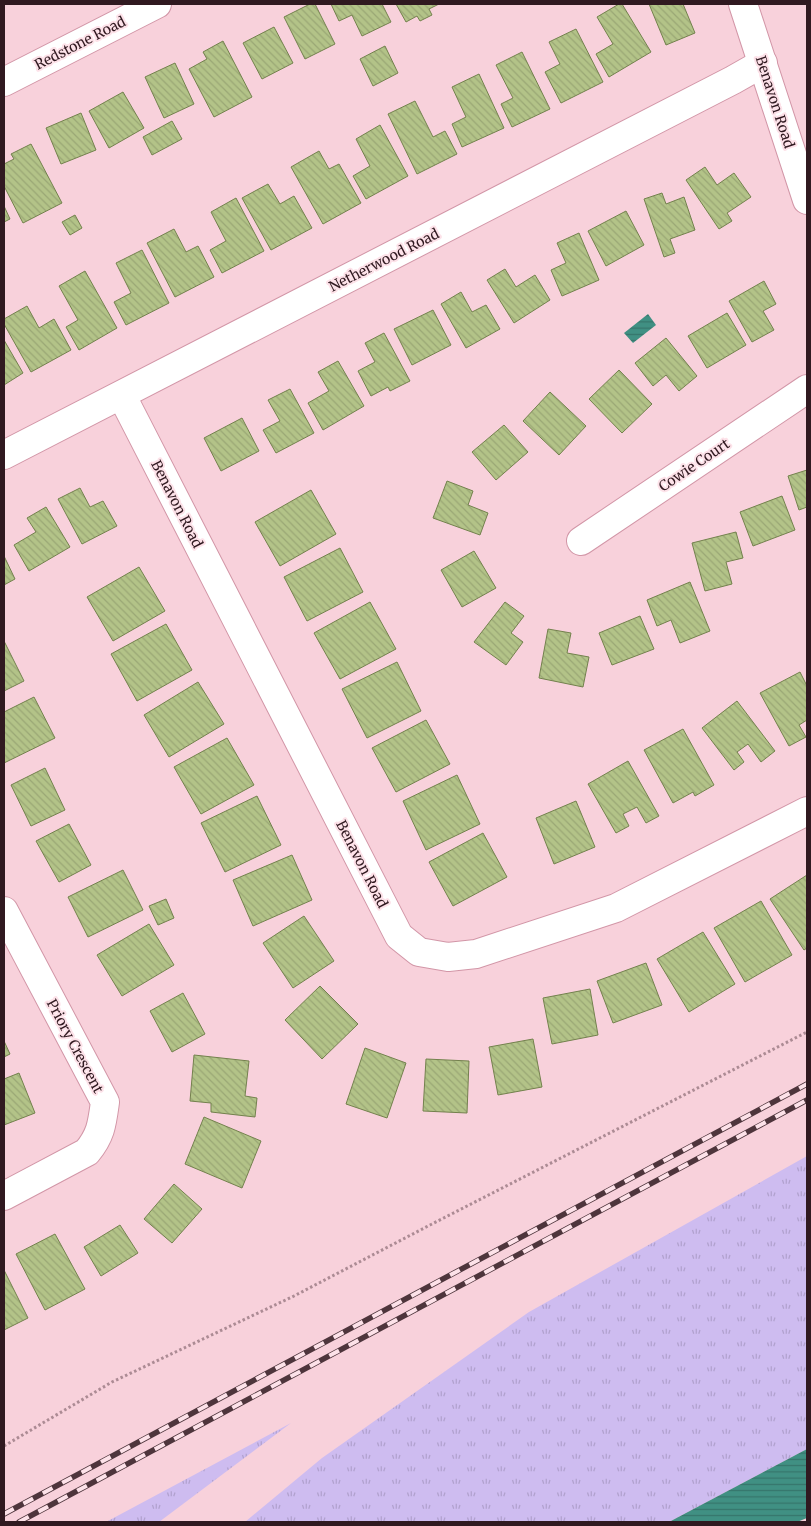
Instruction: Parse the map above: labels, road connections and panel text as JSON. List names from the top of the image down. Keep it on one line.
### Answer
{"streets":{"street":["Redstone Road","Benavon Road","Netherwood Road","Cowie Court","Priory Crescent"]},"crossings":[["Benavon Road","Netherwood Road"]]}
